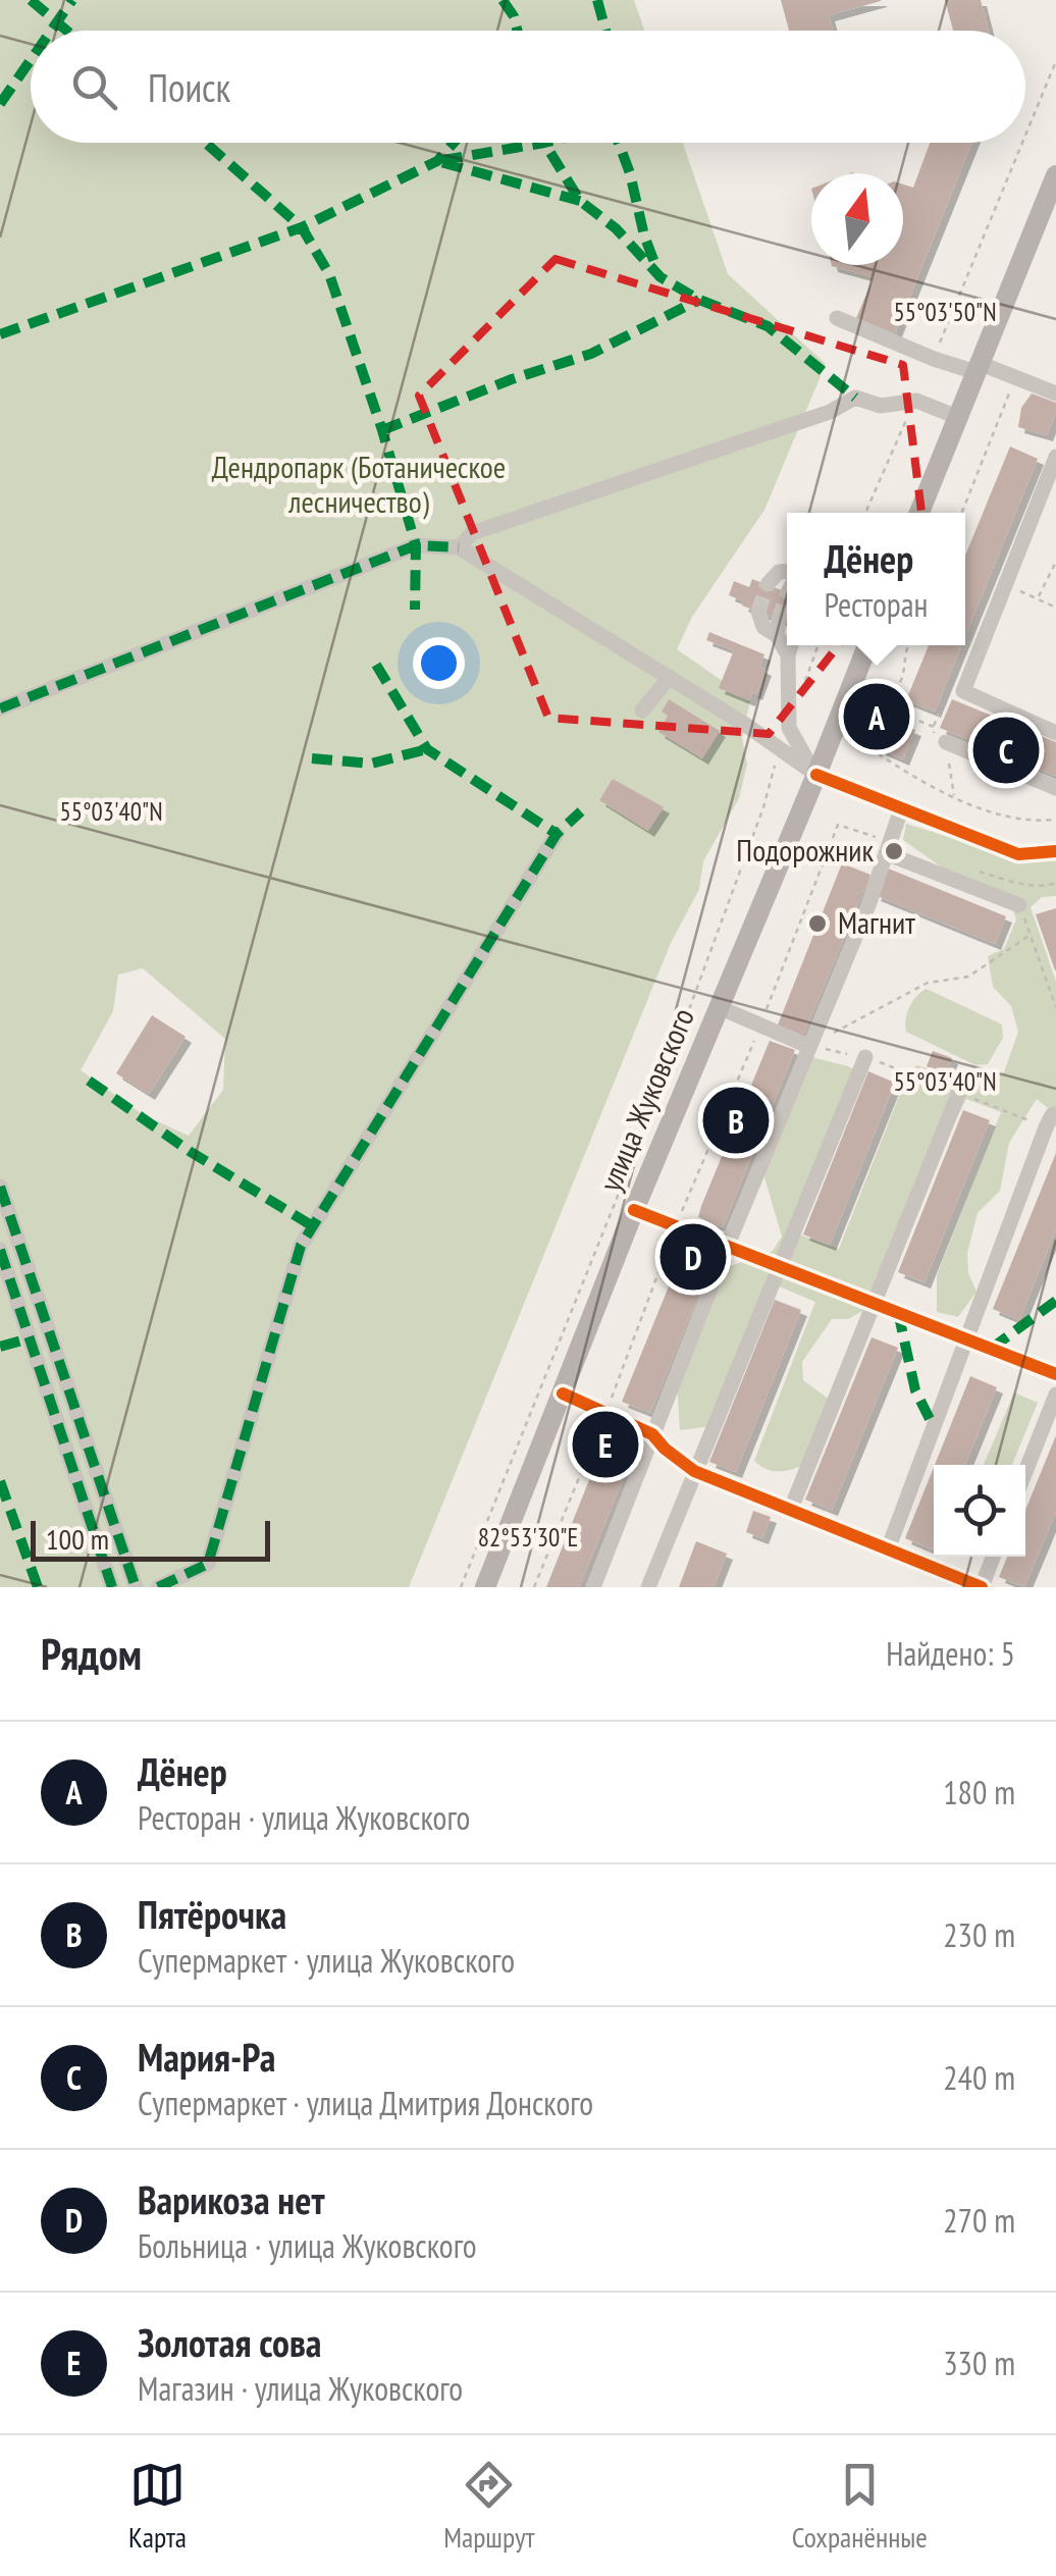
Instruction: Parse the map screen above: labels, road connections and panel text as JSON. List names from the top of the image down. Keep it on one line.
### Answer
{"streets":{"main road":["улица Жуковского"]},"parks":["Дендропарк (Ботаническое лесничество)"],"places":["Подорожник","Магнит"],"scale_bar":"100 m","north":"top","page":{"search":"Поиск","popup":["Дёнер","Ресторан"],"pins":["A","C","B","D","E"],"scale":"100 m","heading":["Рядом","Найдено: 5"],"list":[{"mark":"A","name":"Дёнер","note":"Ресторан · улица Жуковского","value":"180 m"},{"mark":"B","name":"Пятёрочка","note":"Супермаркет · улица Жуковского","value":"230 m"},{"mark":"C","name":"Мария-Ра","note":"Супермаркет · улица Дмитрия Донского","value":"240 m"},{"mark":"D","name":"Варикоза нет","note":"Больница · улица Жуковского","value":"270 m"},{"mark":"E","name":"Золотая сова","note":"Магазин · улица Жуковского","value":"330 m"}],"nav":["Карта","Маршрут","Сохранённые"]},"coordinates":["55°03'50\"N","55°03'40\"N","82°53'30\"E"]}
